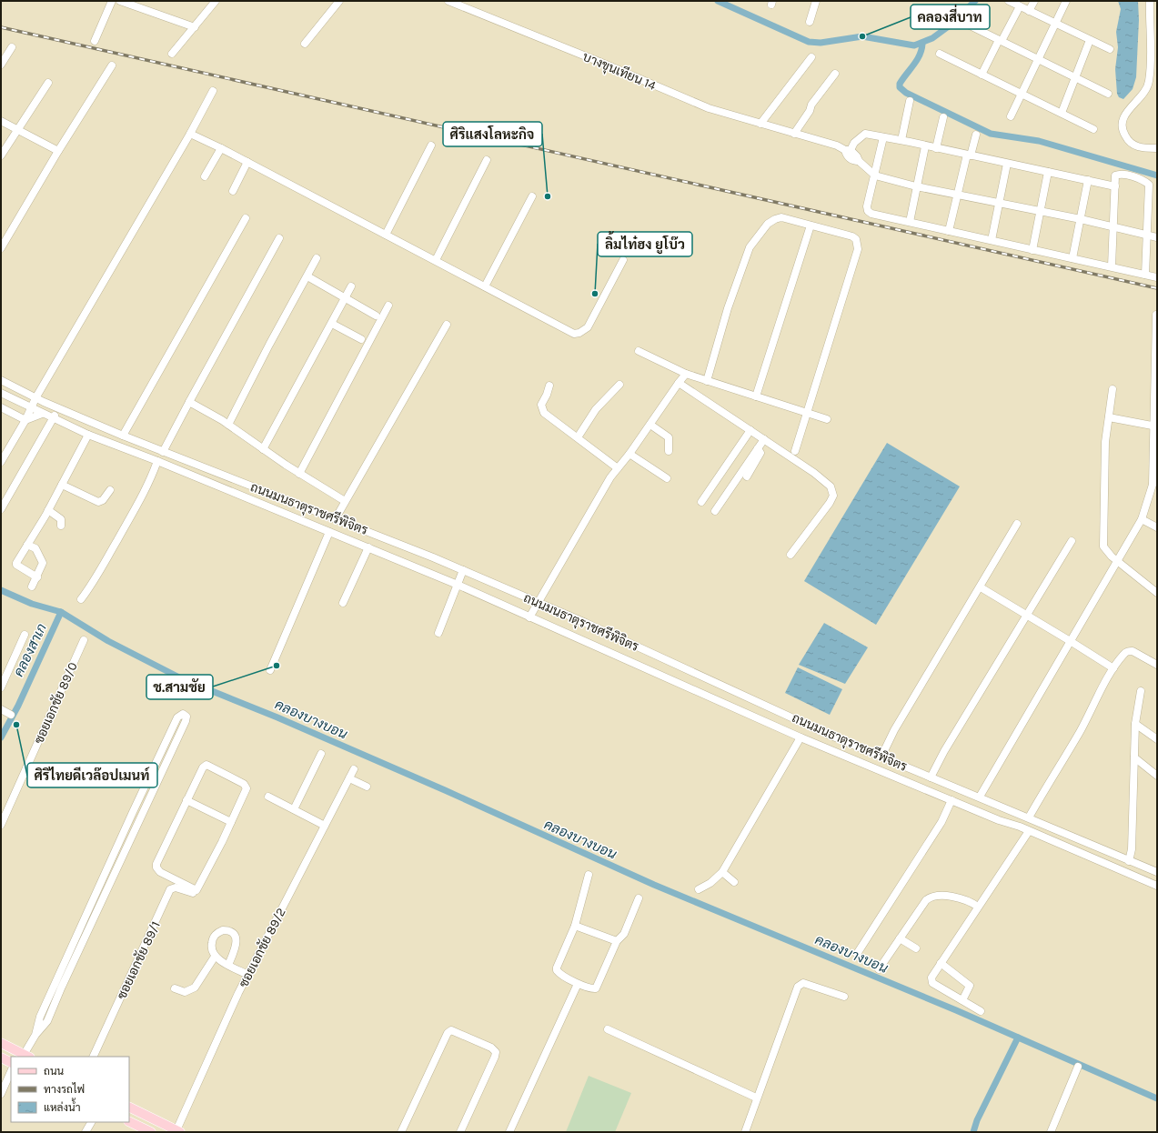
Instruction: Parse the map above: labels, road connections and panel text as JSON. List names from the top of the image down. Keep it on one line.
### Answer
{"streets":{"street":["บางขุนเทียน 14","ถนนมนธาตุราชศรีพิจิตร","ซอยเอกชัย 89/0","ซอยเอกชัย 89/2","ซอยเอกชัย 89/1"]},"water":["คลองสาเก","คลองบางบอน"],"places":["คลองสี่บาท","ศิริแสงโลหะกิจ","ลิ้มไท๋ฮง ยูโบ๊ว","ช.สามชัย","ศิริไทยดีเวล๊อปเมนท์"],"legend":["ถนน","ทางรถไฟ","แหล่งน้ำ"]}
